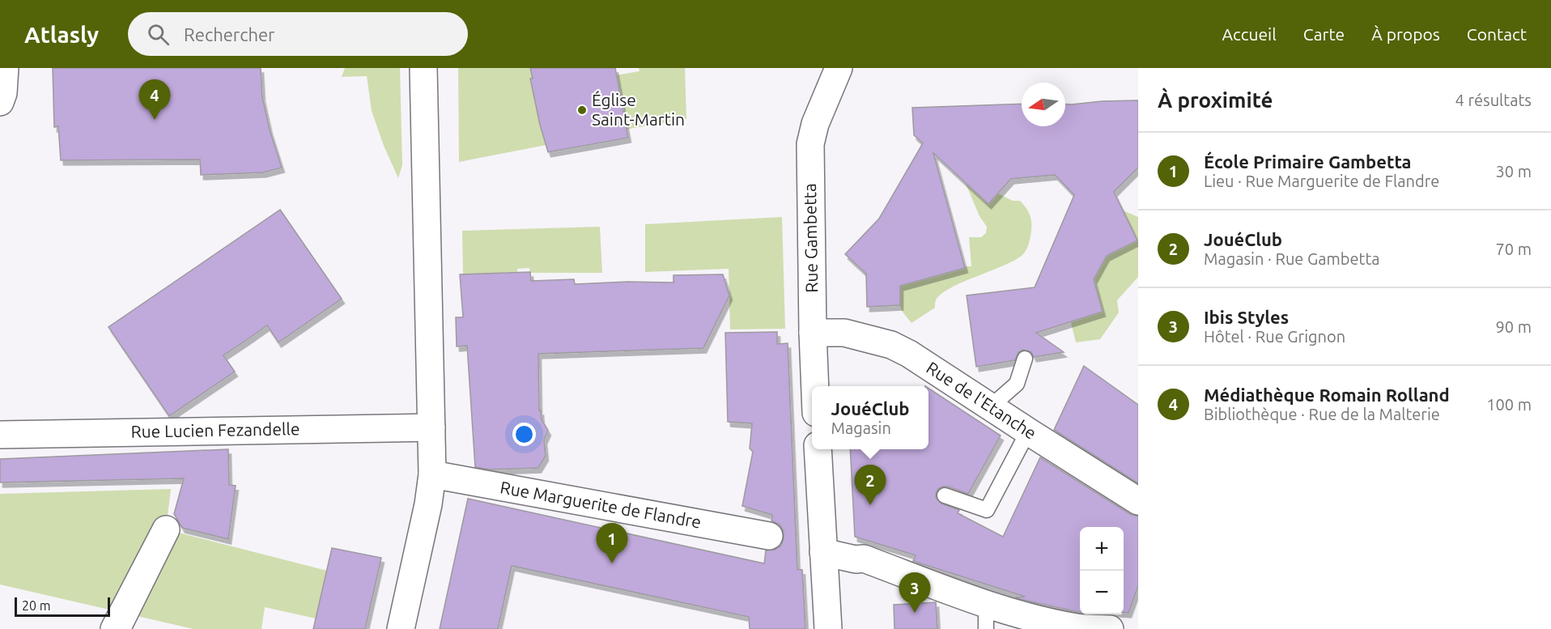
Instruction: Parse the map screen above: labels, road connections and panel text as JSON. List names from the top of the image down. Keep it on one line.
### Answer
{"streets":{"street":["Rue Gambetta","Rue de l'Etanche","Rue Lucien Fezandelle","Rue Marguerite de Flandre"]},"crossings":[["Rue Gambetta","Rue de l'Etanche"]],"places":["Église Saint-Martin"],"scale_bar":"20 m","north":"left","page":{"header":"Atlasly","search":"Rechercher","nav":["Accueil","Carte","À propos","Contact"],"heading":["À proximité","4 résultats"],"pins":["4","2","1","3"],"list":[{"mark":"1","name":"École Primaire Gambetta","note":"Lieu · Rue Marguerite de Flandre","value":"30 m"},{"mark":"2","name":"JouéClub","note":"Magasin · Rue Gambetta","value":"70 m"},{"mark":"3","name":"Ibis Styles","note":"Hôtel · Rue Grignon","value":"90 m"},{"mark":"4","name":"Médiathèque Romain Rolland","note":"Bibliothèque · Rue de la Malterie","value":"100 m"}],"popup":["JouéClub","Magasin"],"map_buttons":["+","−"],"scale":"20 m"}}
